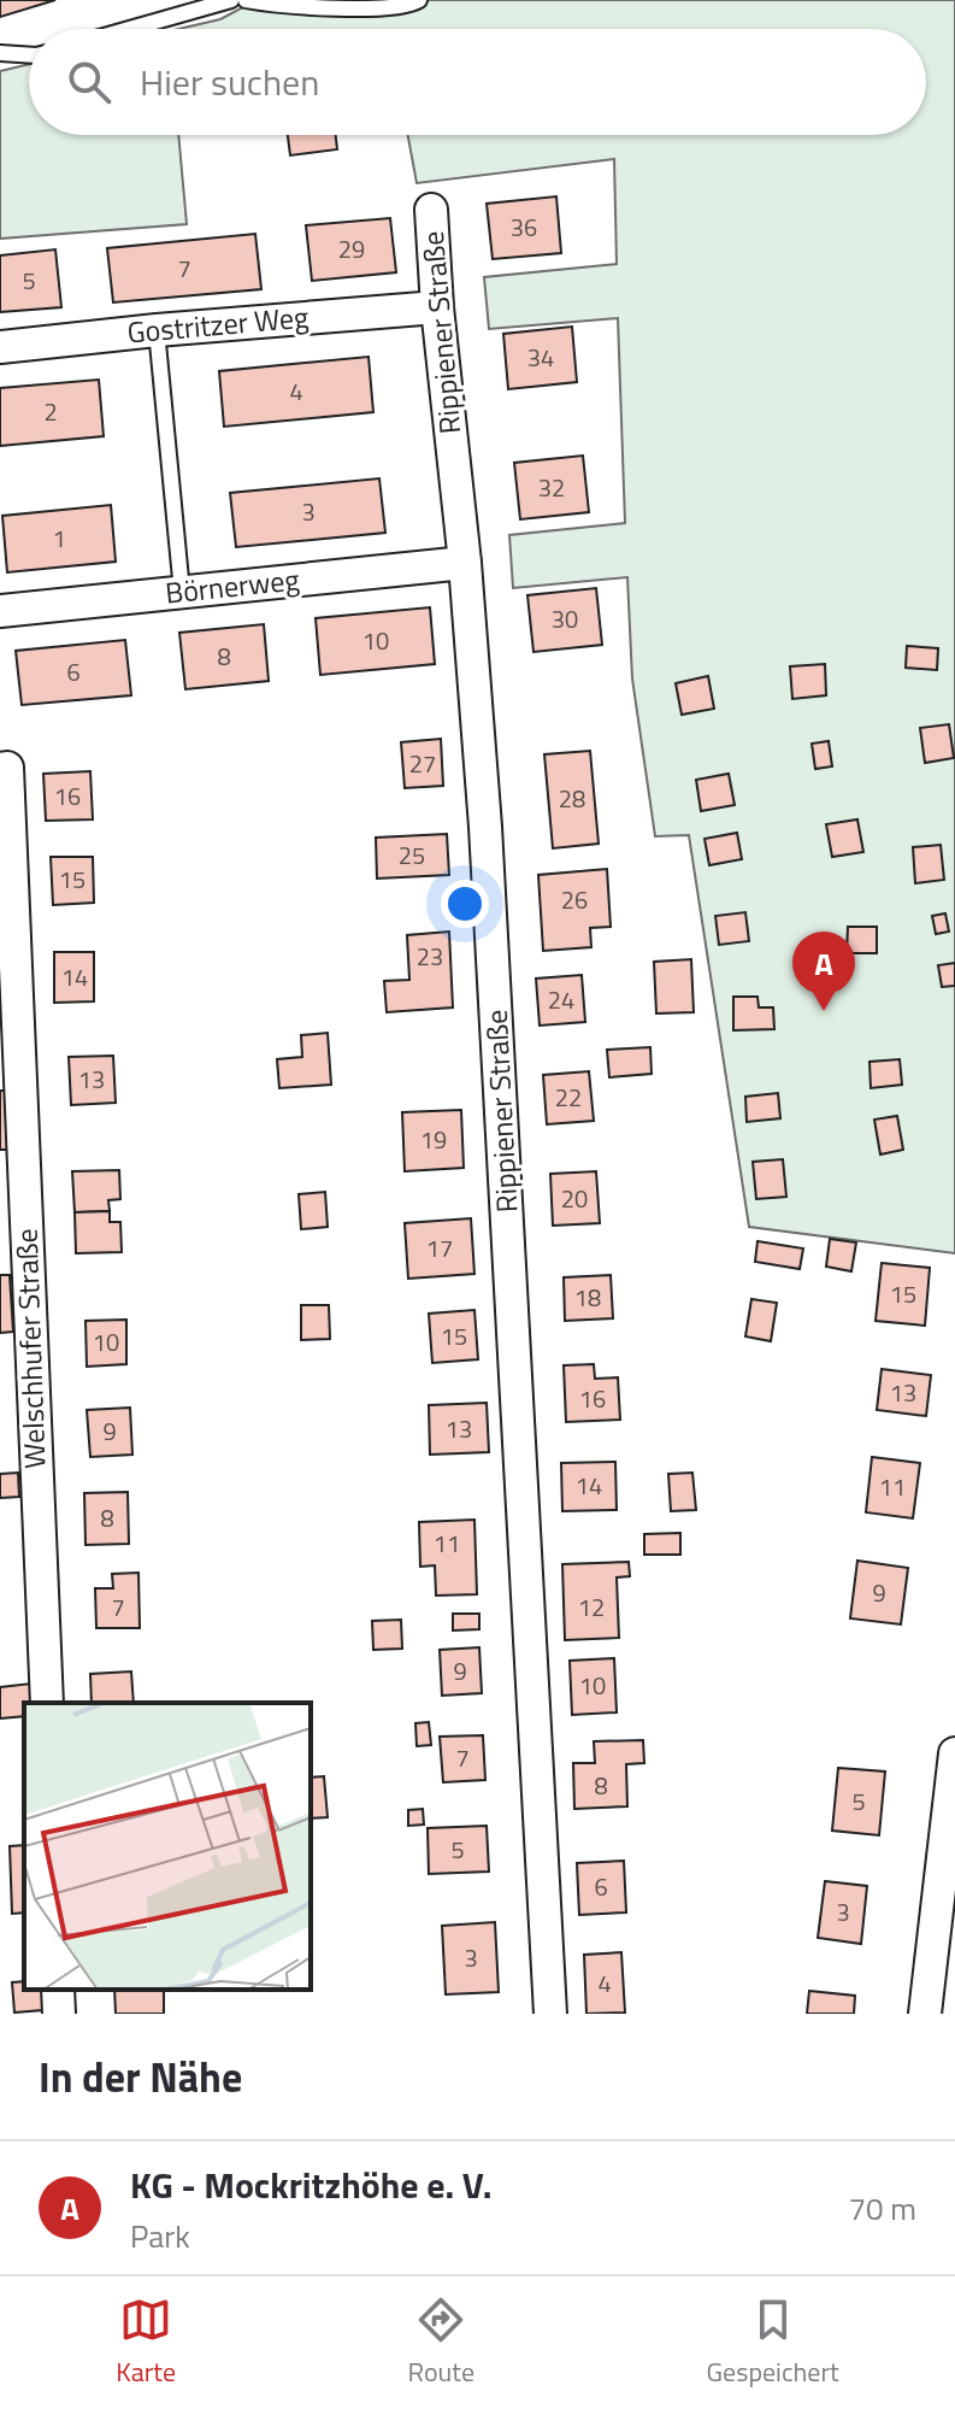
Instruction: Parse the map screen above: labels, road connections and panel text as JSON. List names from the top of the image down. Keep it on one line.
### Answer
{"streets":{"street":["Gostritzer Weg","Rippiener Straße","Börnerweg","Welschhufer Straße"]},"crossings":[["Gostritzer Weg","Rippiener Straße"],["Rippiener Straße","Börnerweg"]],"house_numbers":["36","29","7","5","34","4","2","32","3","1","30","10","8","6","27","16","28","25","15","26","23","14","24","13","22","19","20","17","15","18","15","10","13","16","13","9","14","11","8","11","9","7","12","9","10","7","8","5","5","6","3","3","4"],"page":{"search":"Hier suchen","pins":"A","heading":"In der Nähe","list":[{"mark":"A","name":"KG - Mockritzhöhe e. V.","note":"Park","value":"70 m"}],"nav":["Karte","Route","Gespeichert"]}}
